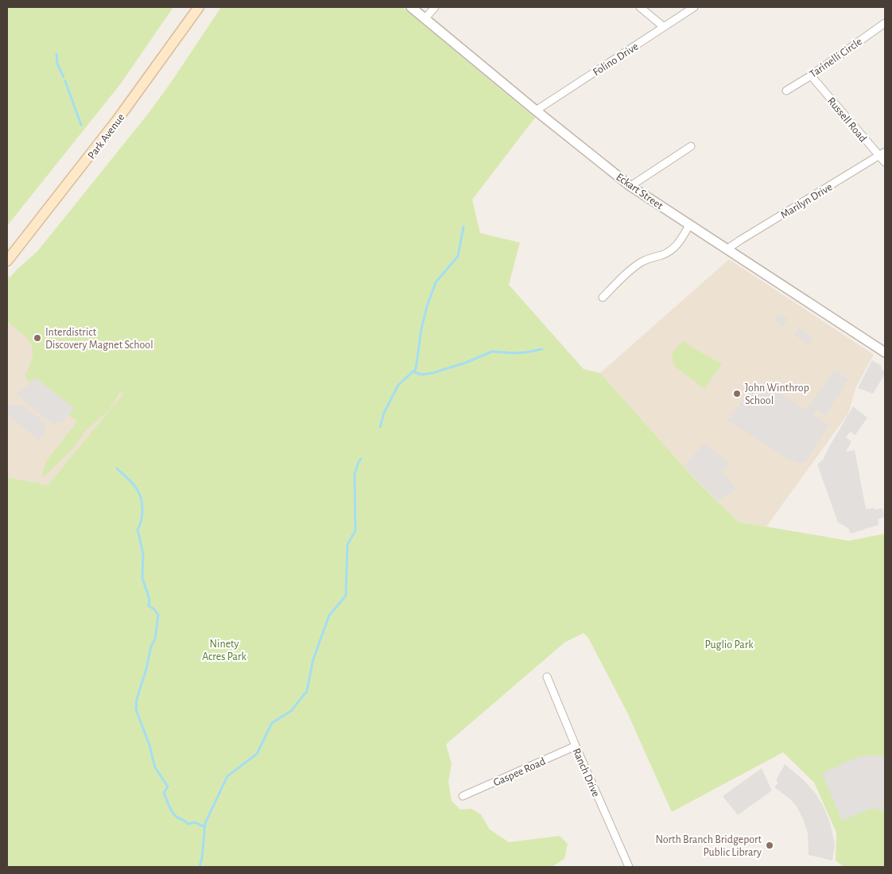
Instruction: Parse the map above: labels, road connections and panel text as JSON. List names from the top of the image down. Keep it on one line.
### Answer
{"streets":{"main road":["Park Avenue"],"street":["Tarinelli Circle","Folino Drive","Russell Road","Eckart Street","Marilyn Drive","Gaspee Road","Ranch Drive"]},"crossings":[["Tarinelli Circle","Russell Road"],["Folino Drive","Eckart Street"],["Russell Road","Marilyn Drive"],["Eckart Street","Marilyn Drive"],["Gaspee Road","Ranch Drive"]],"parks":["Ninety Acres Park","Puglio Park"],"places":["Interdistrict Discovery Magnet School","John Winthrop School","North Branch Bridgeport Public Library"]}
